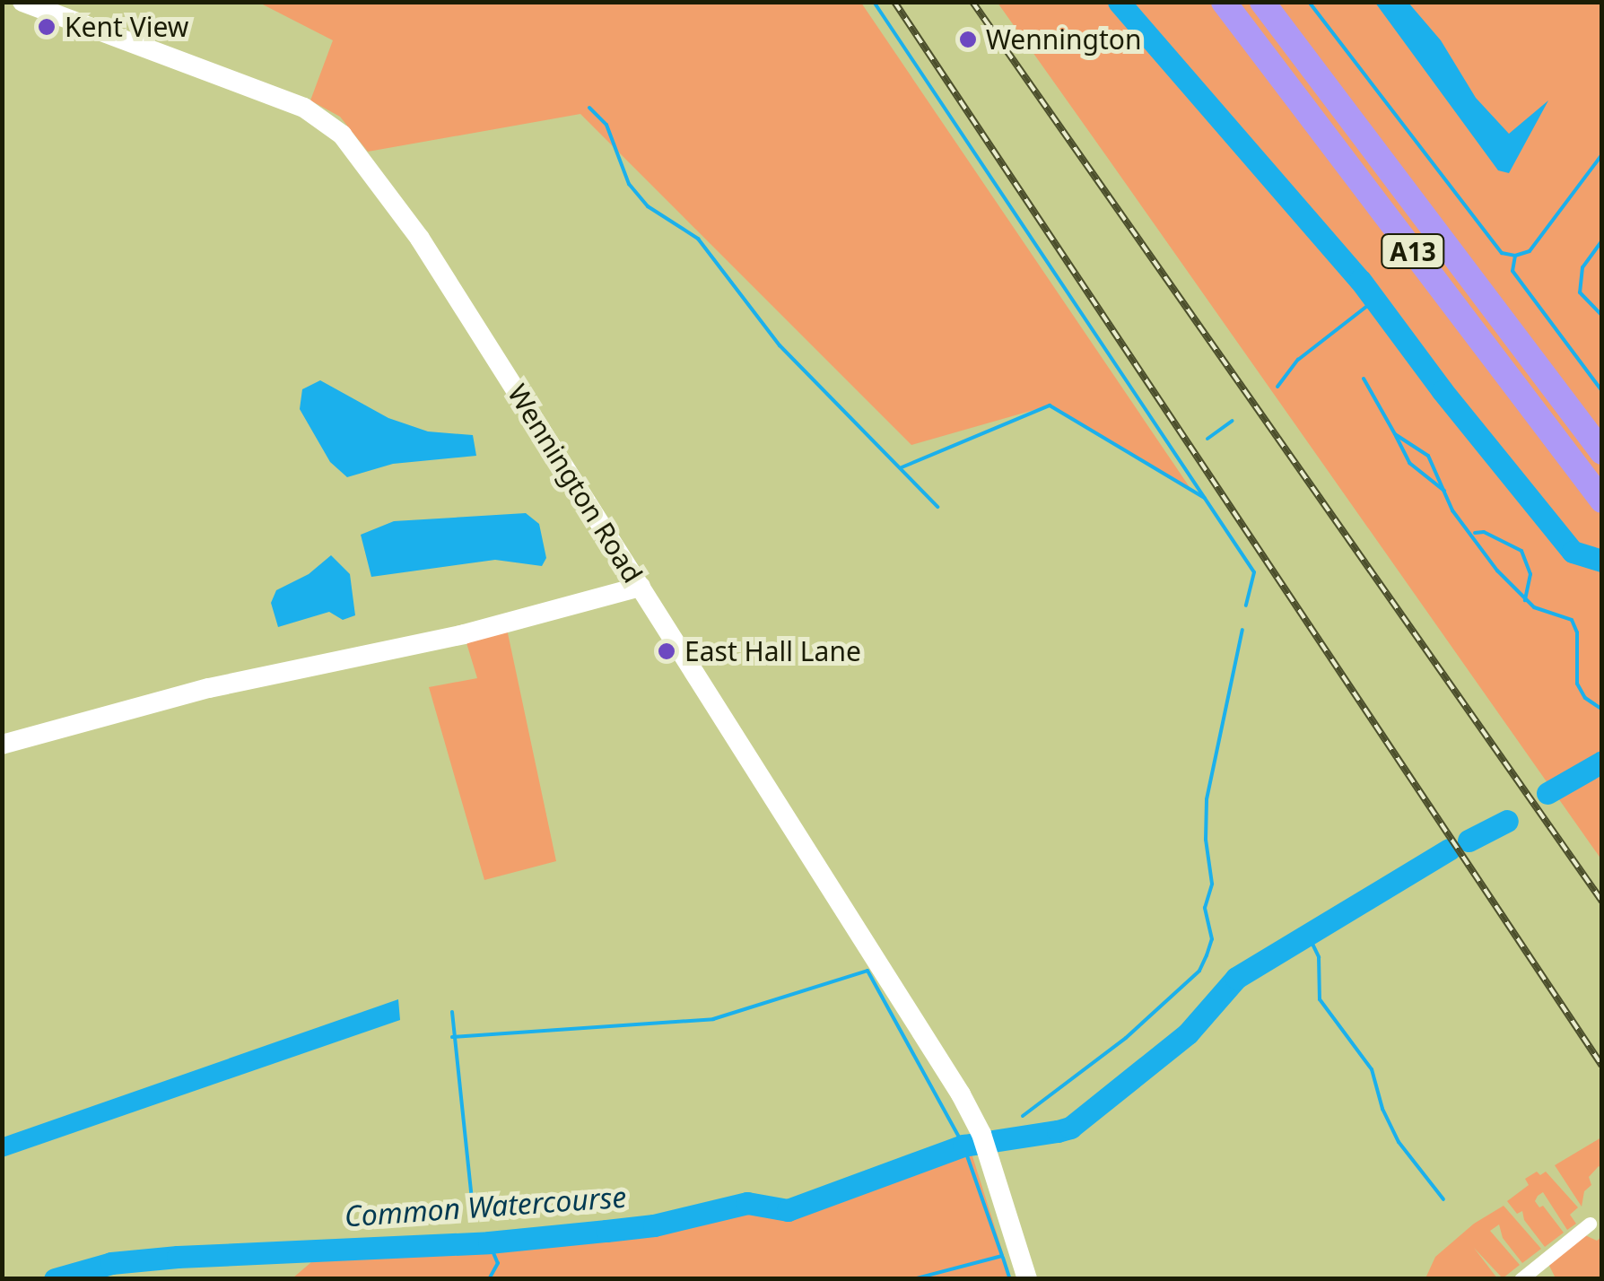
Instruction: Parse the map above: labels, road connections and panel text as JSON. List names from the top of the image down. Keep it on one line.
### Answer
{"streets":{"highway":["A13"],"main road":["Wennington Road"]},"water":["Common Watercourse"],"places":["Kent View","Wennington","East Hall Lane"]}
